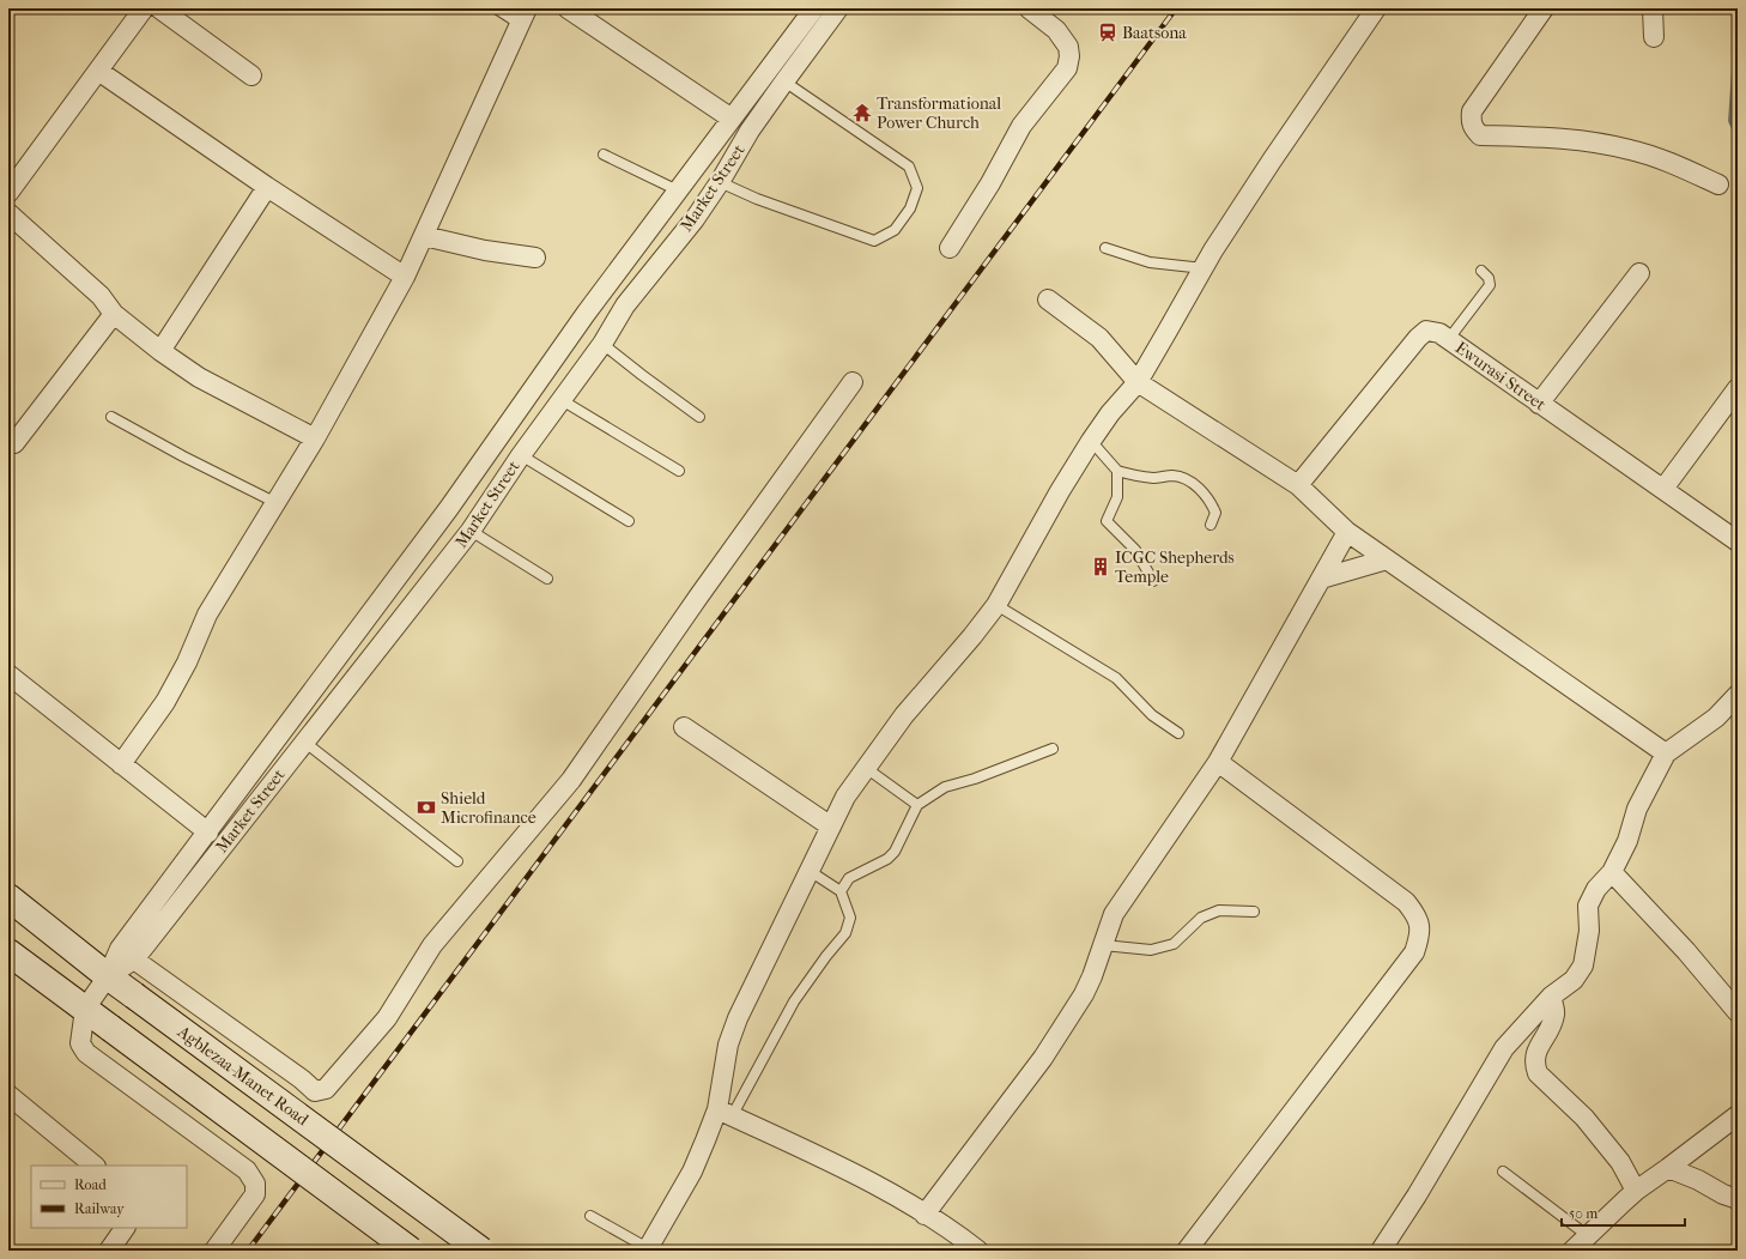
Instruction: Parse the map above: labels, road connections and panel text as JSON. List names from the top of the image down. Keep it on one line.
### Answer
{"streets":{"main road":["Agblezaa-Manet Road"],"street":["Market Street","Ewurasi Street"]},"crossings":[["Market Street","Agblezaa-Manet Road"]],"places":{"station":["Baatsona"],"temple":["Transformational Power Church"],"building":["ICGC Shepherds Temple"],"bank":["Shield Microfinance"]},"legend":["Road","Railway"],"scale_bar":"50 m"}
